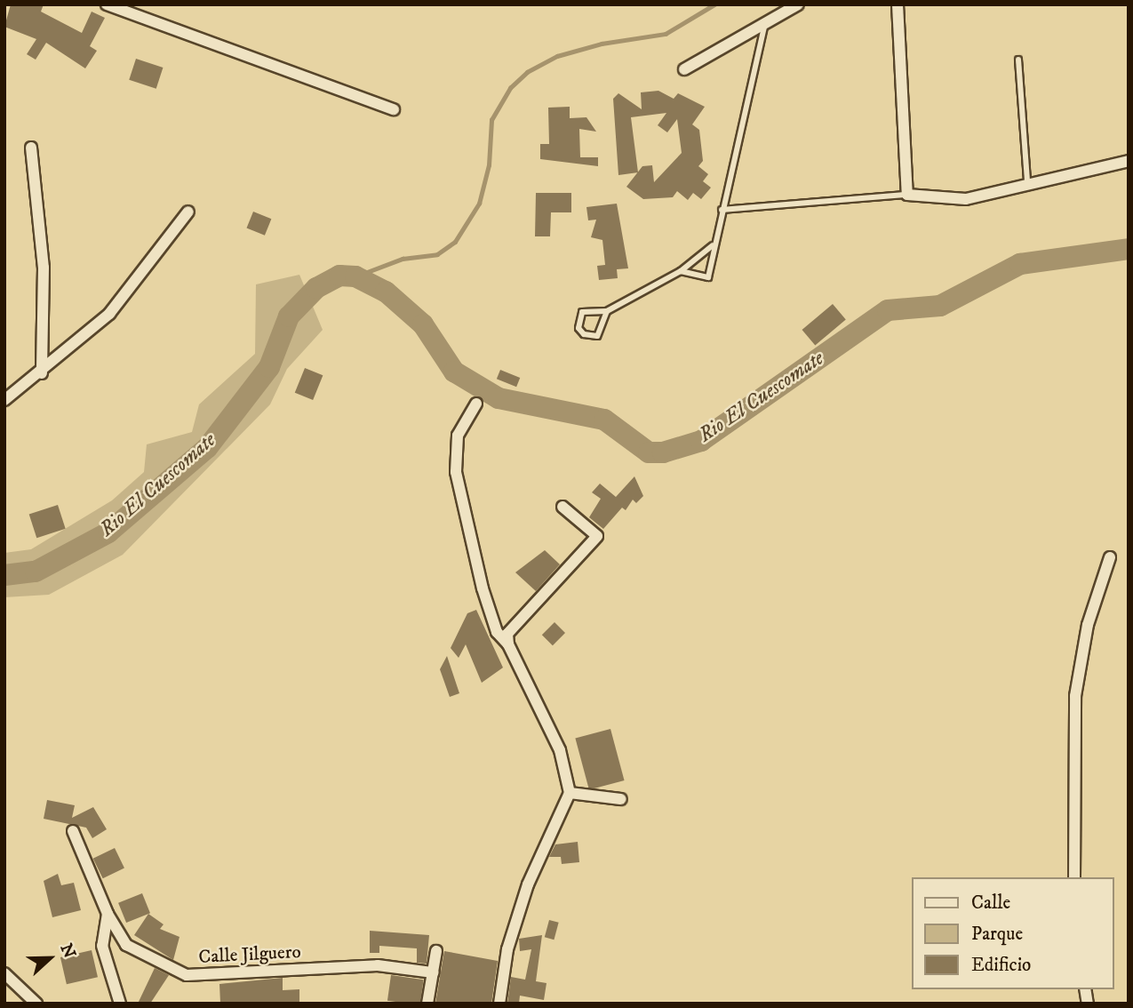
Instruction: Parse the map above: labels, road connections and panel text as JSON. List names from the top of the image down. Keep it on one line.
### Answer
{"streets":{"street":["Calle Jilguero"]},"water":["Rio El Cuescomate"],"legend":["Calle","Parque","Edificio"],"north":"right"}
